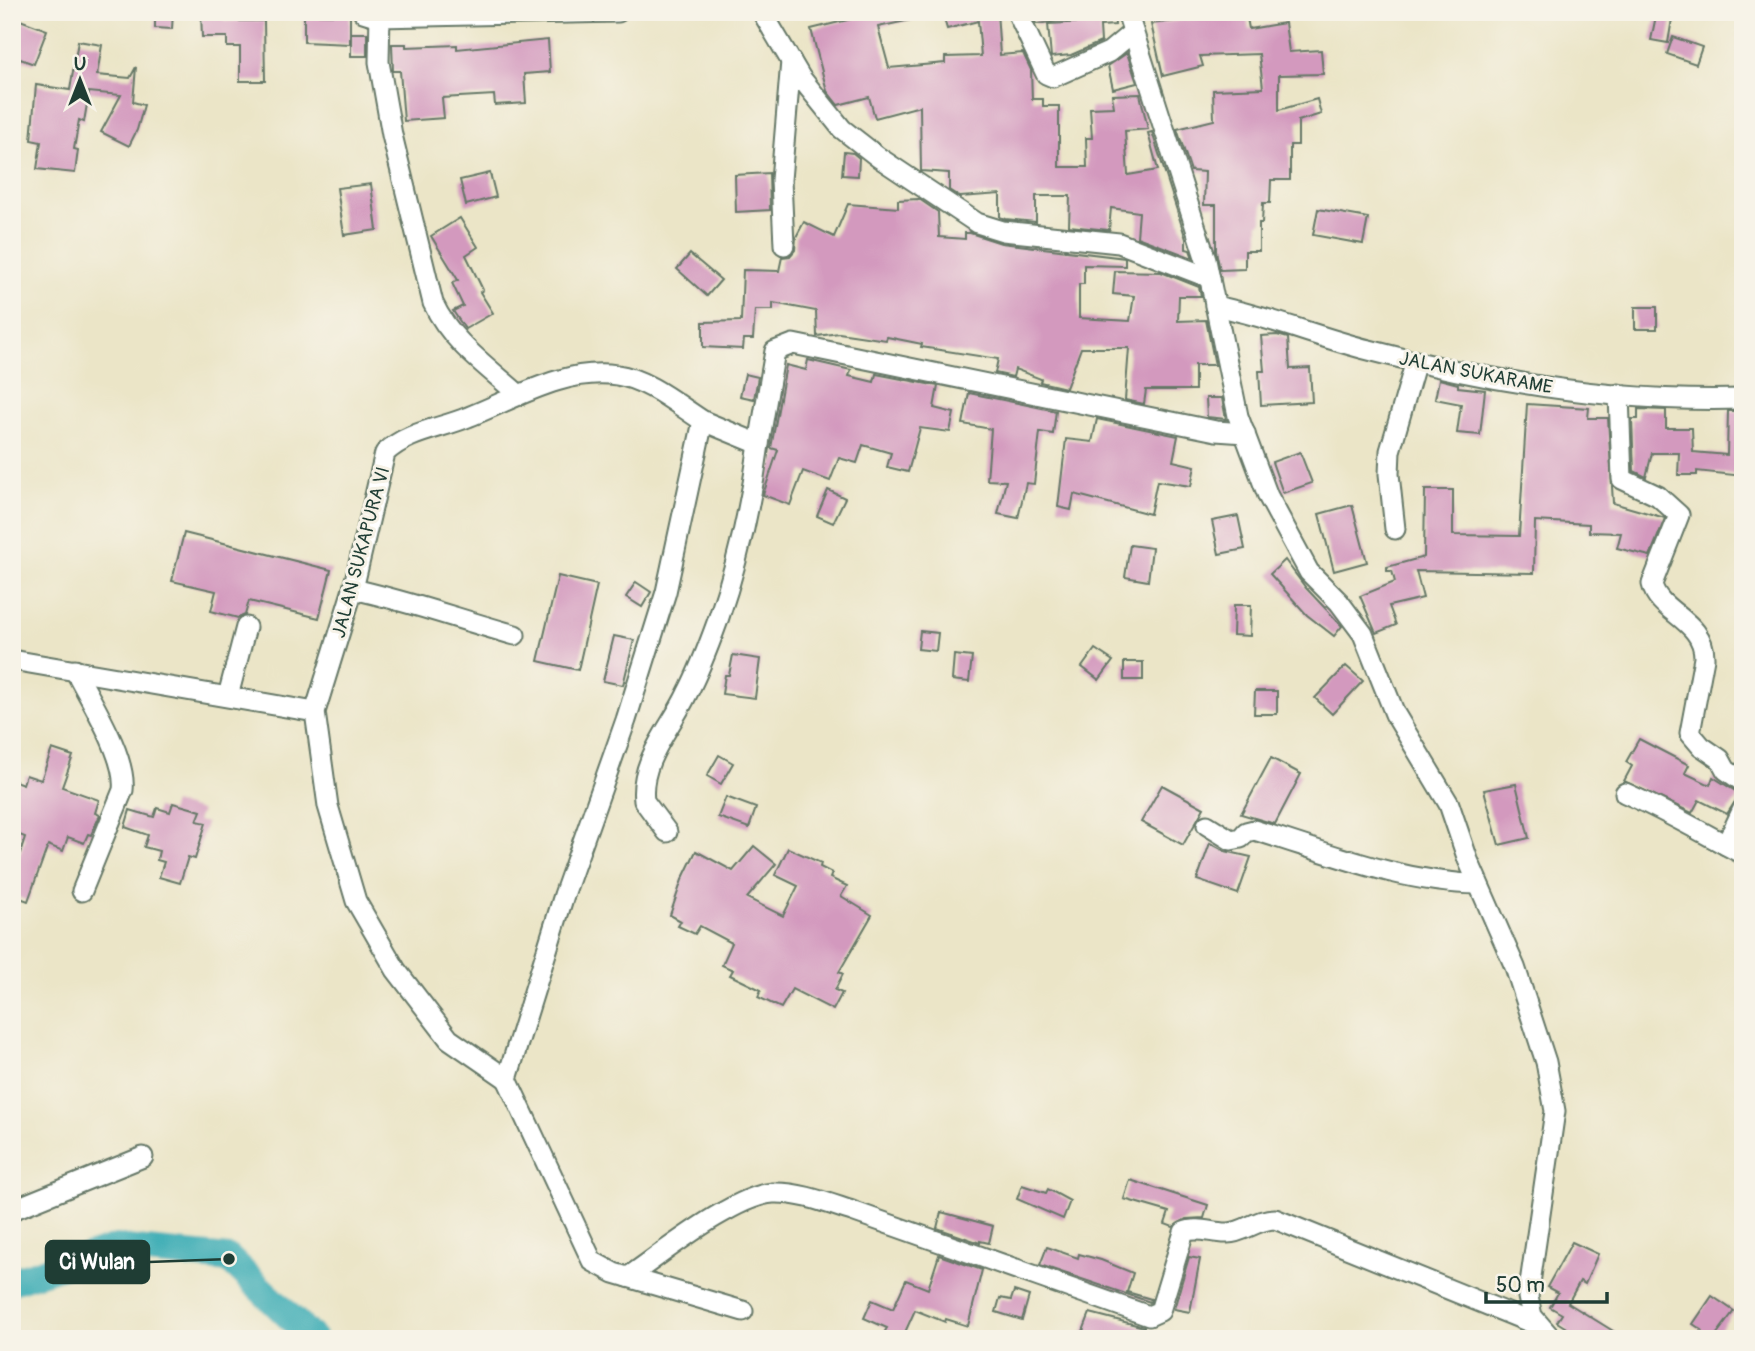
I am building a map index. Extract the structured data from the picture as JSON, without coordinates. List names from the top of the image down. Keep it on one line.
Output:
{"streets":{"street":["JALAN SUKARAME","JALAN SUKAPURA VI"]},"places":["Ci Wulan"],"scale_bar":"50 m","north":"top"}
